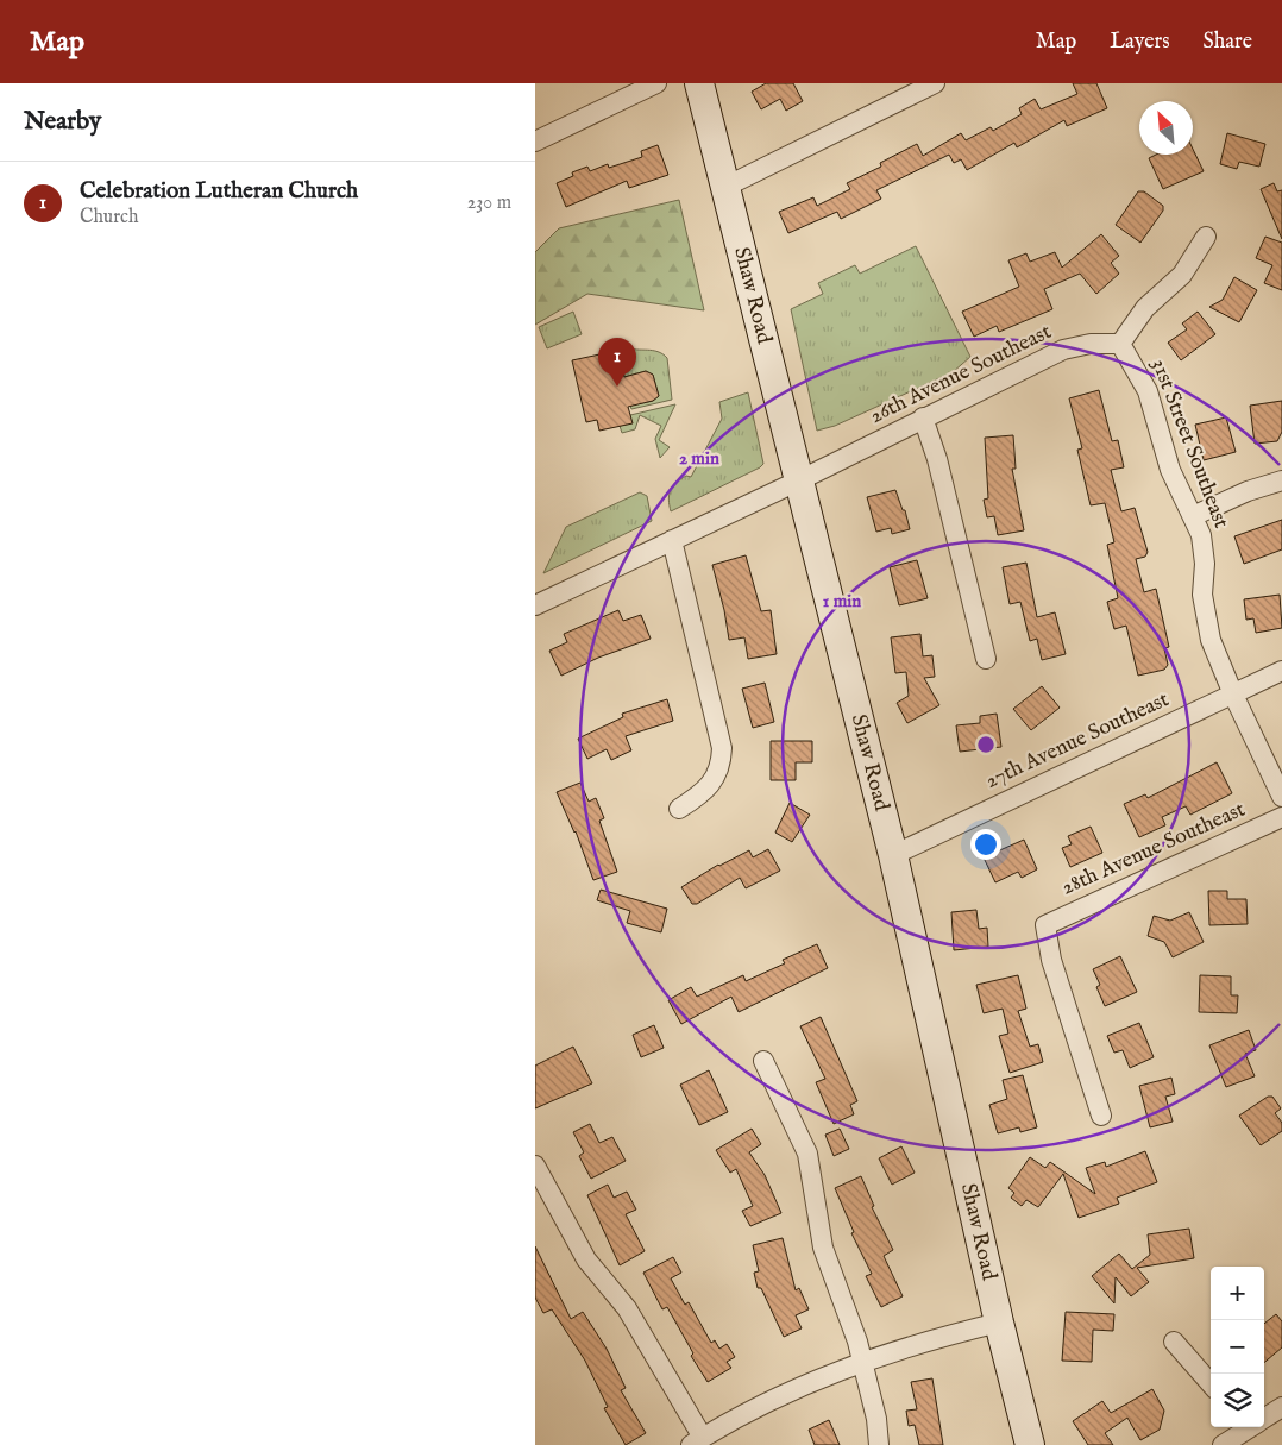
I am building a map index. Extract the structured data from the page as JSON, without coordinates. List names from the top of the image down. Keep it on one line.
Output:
{"streets":{"main road":["Shaw Road"],"street":["26th Avenue Southeast","31st Street Southeast","27th Avenue Southeast","28th Avenue Southeast"]},"crossings":[["Shaw Road","26th Avenue Southeast"],["Shaw Road","27th Avenue Southeast"],["26th Avenue Southeast","31st Street Southeast"],["31st Street Southeast","27th Avenue Southeast"]],"north":"top left","page":{"header":"Map","nav":["Map","Layers","Share"],"heading":"Nearby","list":[{"mark":"1","name":"Celebration Lutheran Church","note":"Church","value":"230 m"}],"pins":"1","map_buttons":["+","−"]},"rings":["2 min","1 min"]}
